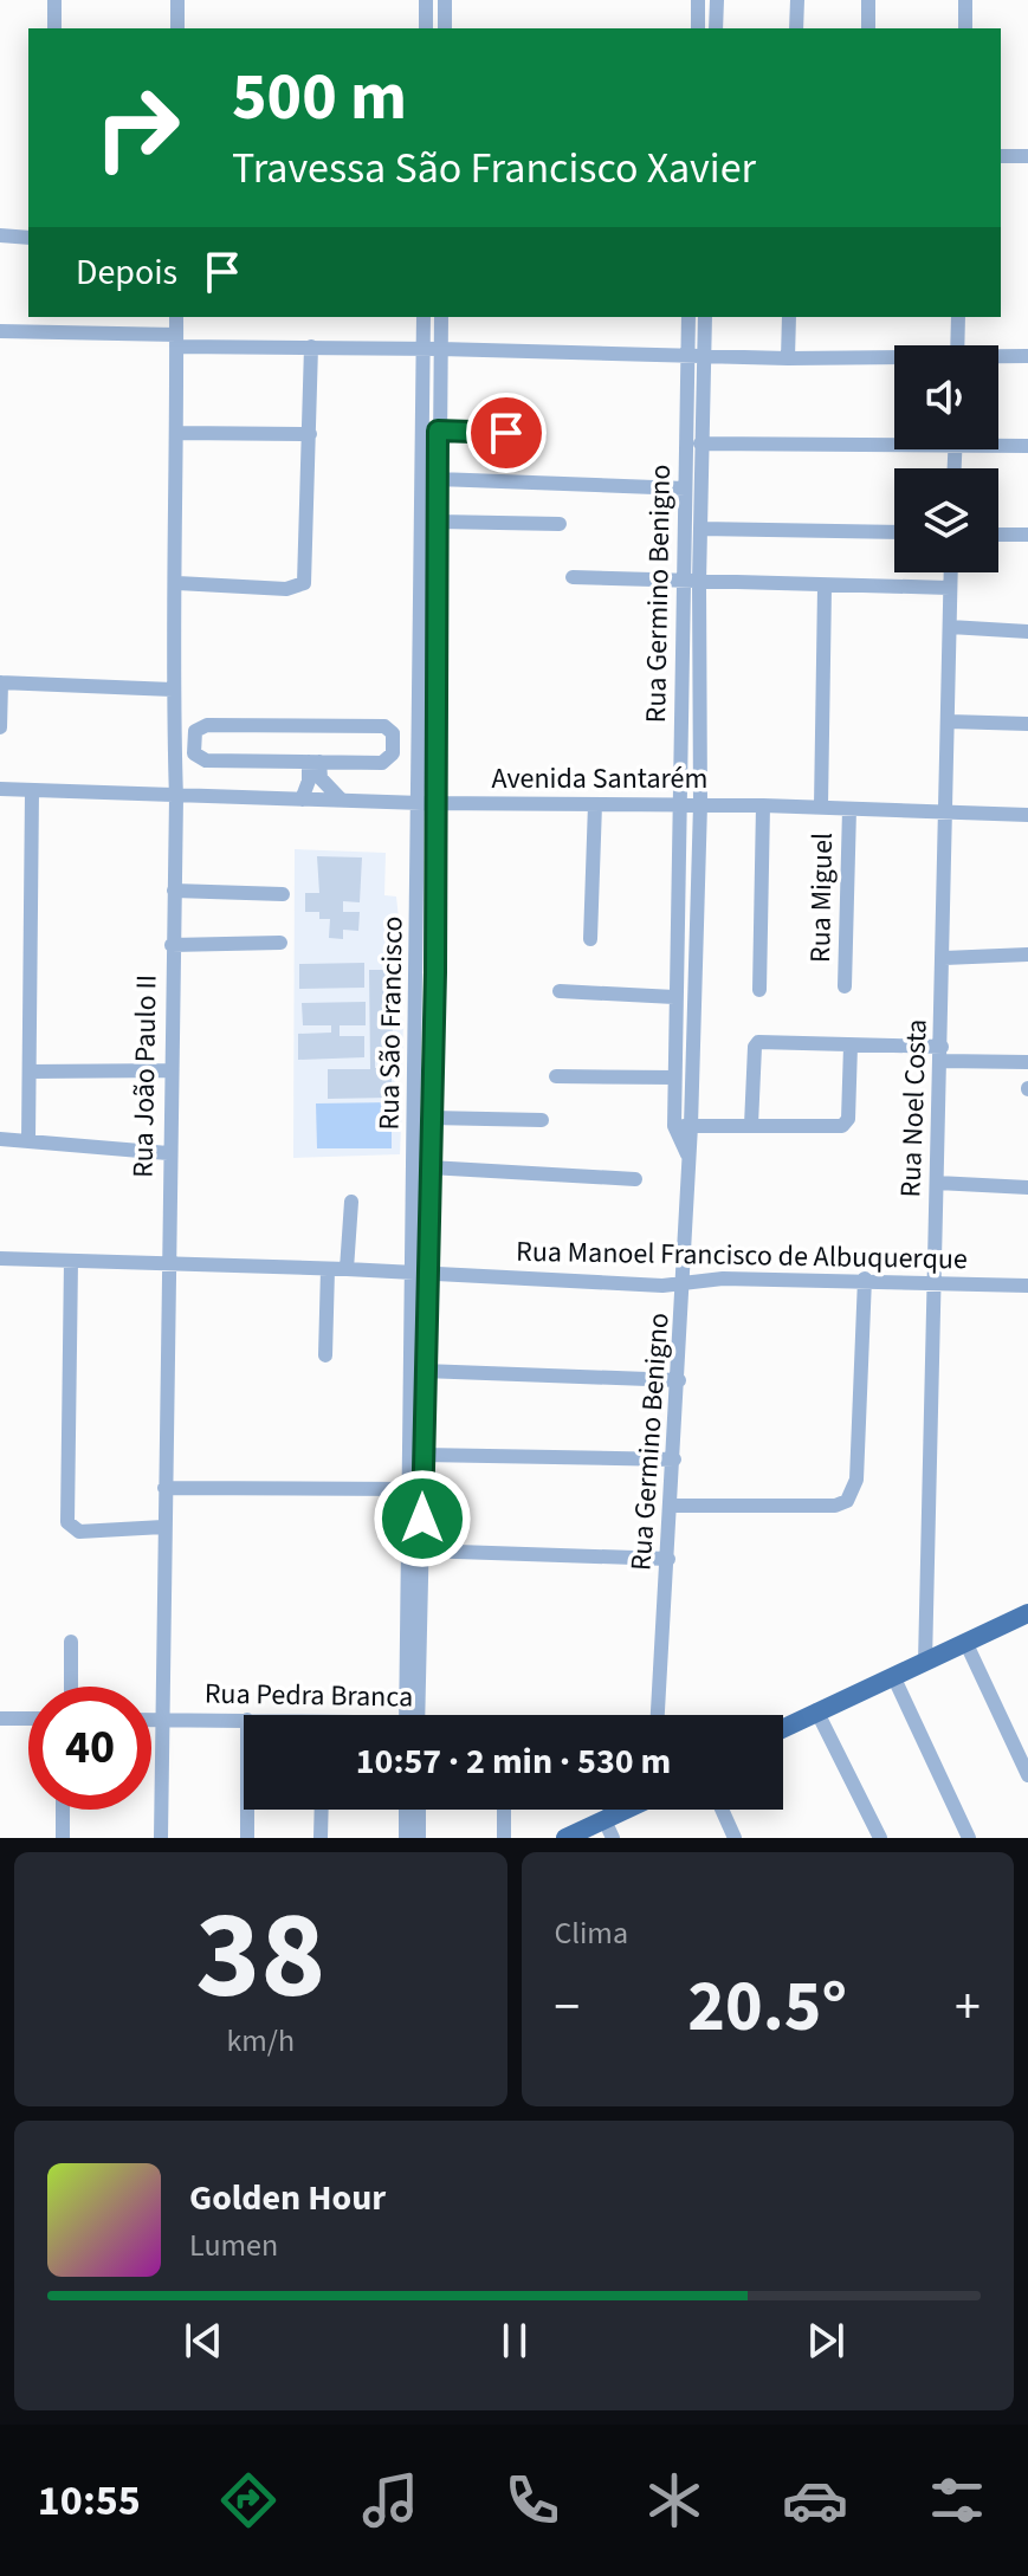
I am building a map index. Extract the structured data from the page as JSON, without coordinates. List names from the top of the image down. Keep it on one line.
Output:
{"streets":{"street":["Rua Germino Benigno","Avenida Santarém","Rua Miguel","Rua São Francisco","Rua João Paulo II","Rua Noel Costa","Rua Manoel Francisco de Albuquerque","Rua Pedra Branca"]},"crossings":[["Rua Germino Benigno","Avenida Santarém"],["Rua Germino Benigno","Rua Manoel Francisco de Albuquerque"],["Avenida Santarém","Rua Miguel"],["Avenida Santarém","Rua São Francisco"],["Avenida Santarém","Rua João Paulo II"],["Avenida Santarém","Rua Noel Costa"],["Rua São Francisco","Rua Manoel Francisco de Albuquerque"],["Rua João Paulo II","Rua Manoel Francisco de Albuquerque"],["Rua João Paulo II","Rua Pedra Branca"],["Rua Noel Costa","Rua Manoel Francisco de Albuquerque"]],"page":{"turn":["500 m","Travessa São Francisco Xavier"],"then":"Depois","limit":"40","trip":"10:57 · 2 min · 530 m","tile":[["38","km/h"],"Clima"],"heat":["−","20.5°","+"],"song":["Golden Hour","Lumen"],"tabs":"10:55"}}
